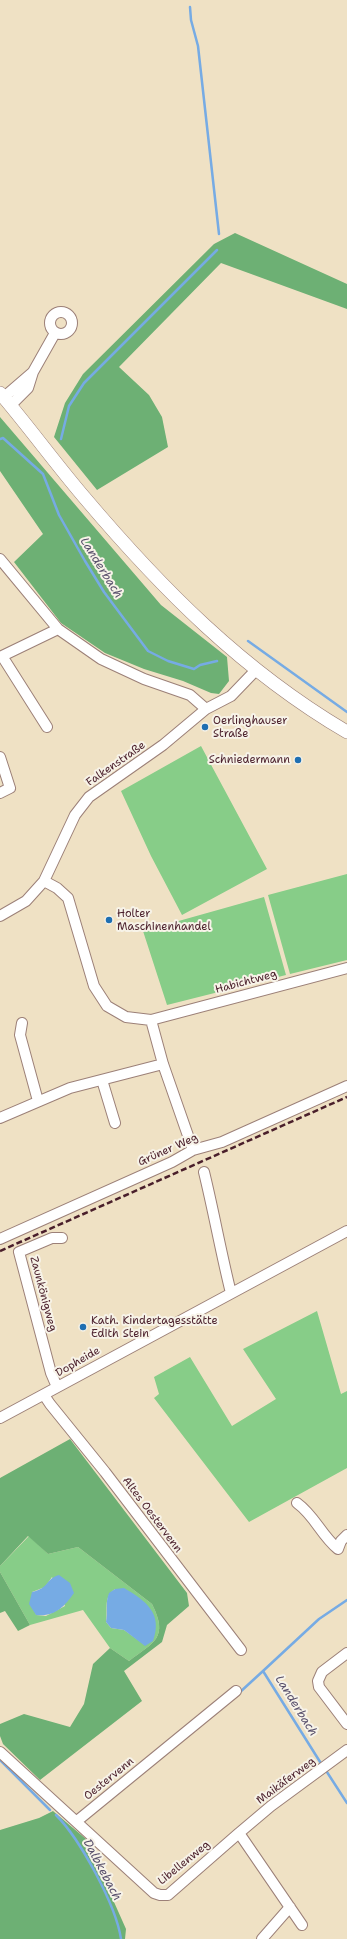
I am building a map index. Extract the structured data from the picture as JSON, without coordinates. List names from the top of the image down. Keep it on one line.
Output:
{"streets":{"street":["Falkenstraße","Habichtweg","Grüner Weg","Zaunkönigweg","Dopheide","Altes Oestervenn","Oestervenn","Maikäferweg","Libellenweg"]},"crossings":[["Falkenstraße","Habichtweg"],["Zaunkönigweg","Dopheide"],["Dopheide","Altes Oestervenn"],["Oestervenn","Libellenweg"],["Maikäferweg","Libellenweg"]],"water":["Landerbach","Dalbkebach"],"places":["Oerlinghauser Straße","Schniedermann","Holter Maschinenhandel","Kath. Kindertagesstätte Edith Stein"]}
